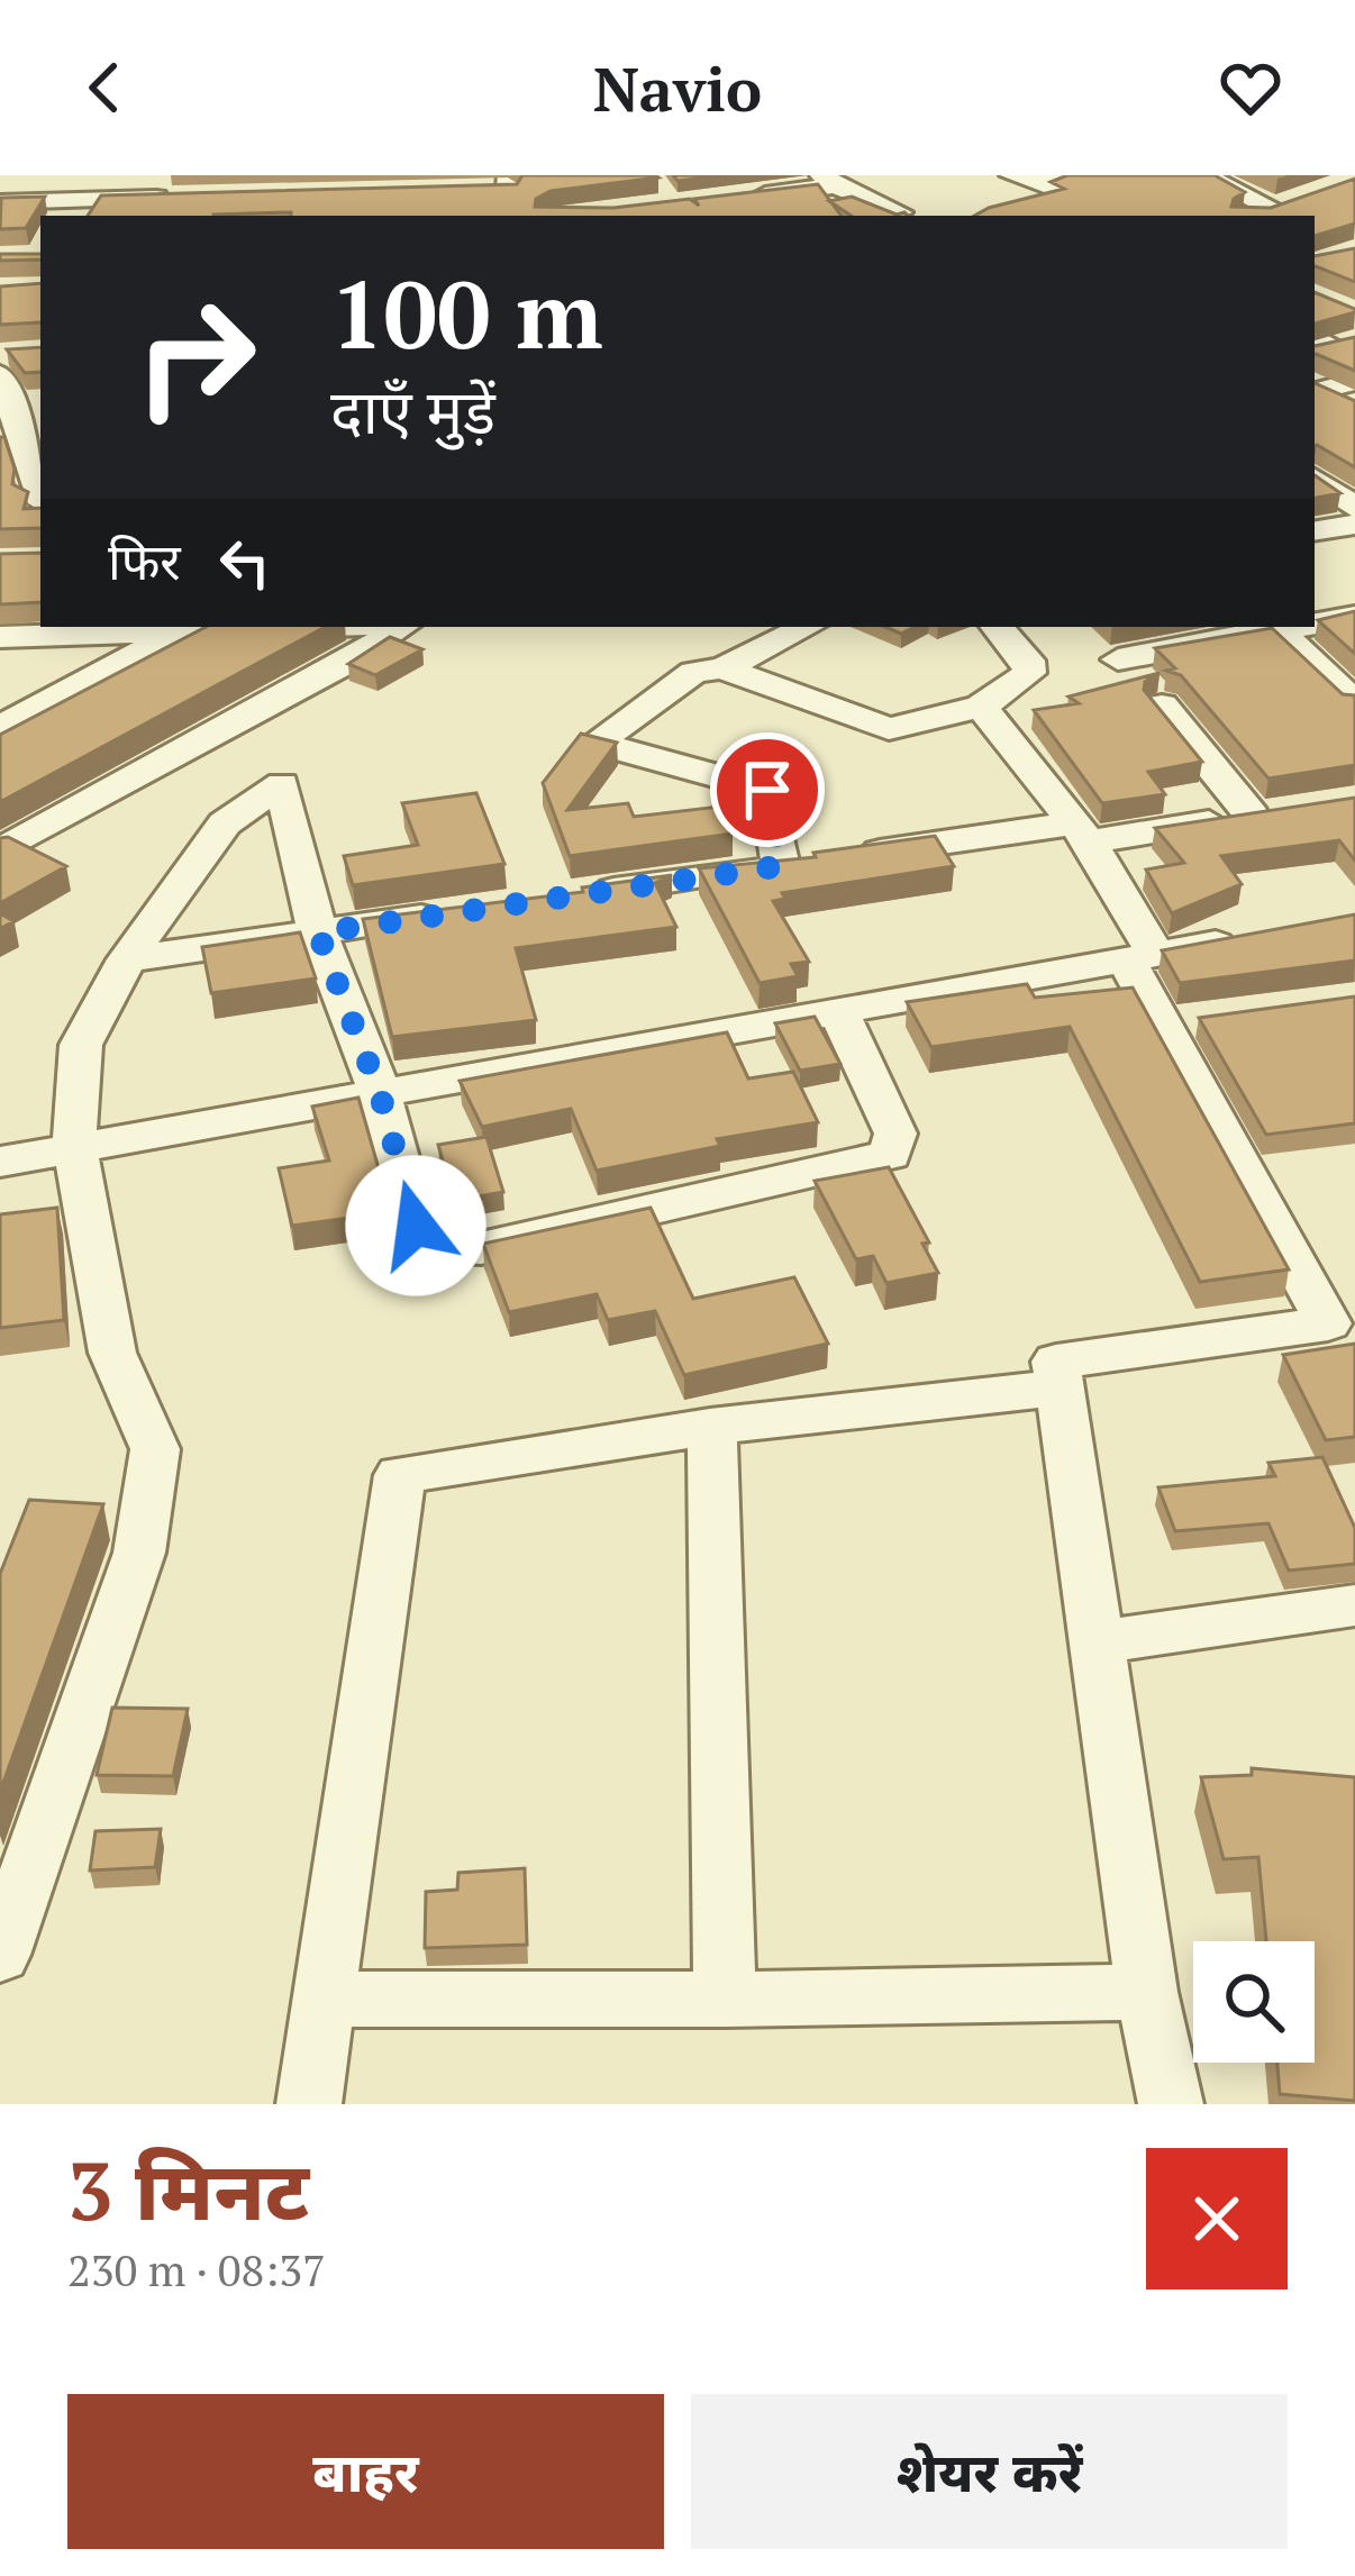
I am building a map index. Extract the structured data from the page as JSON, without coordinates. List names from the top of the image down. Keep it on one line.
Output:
{"page":{"header":"Navio","turn":["100 m","दाएँ मुड़ें"],"then":"फिर","heading":["3 मिनट","230 m · 08:37"],"buttons":["बाहर","शेयर करें"]}}
